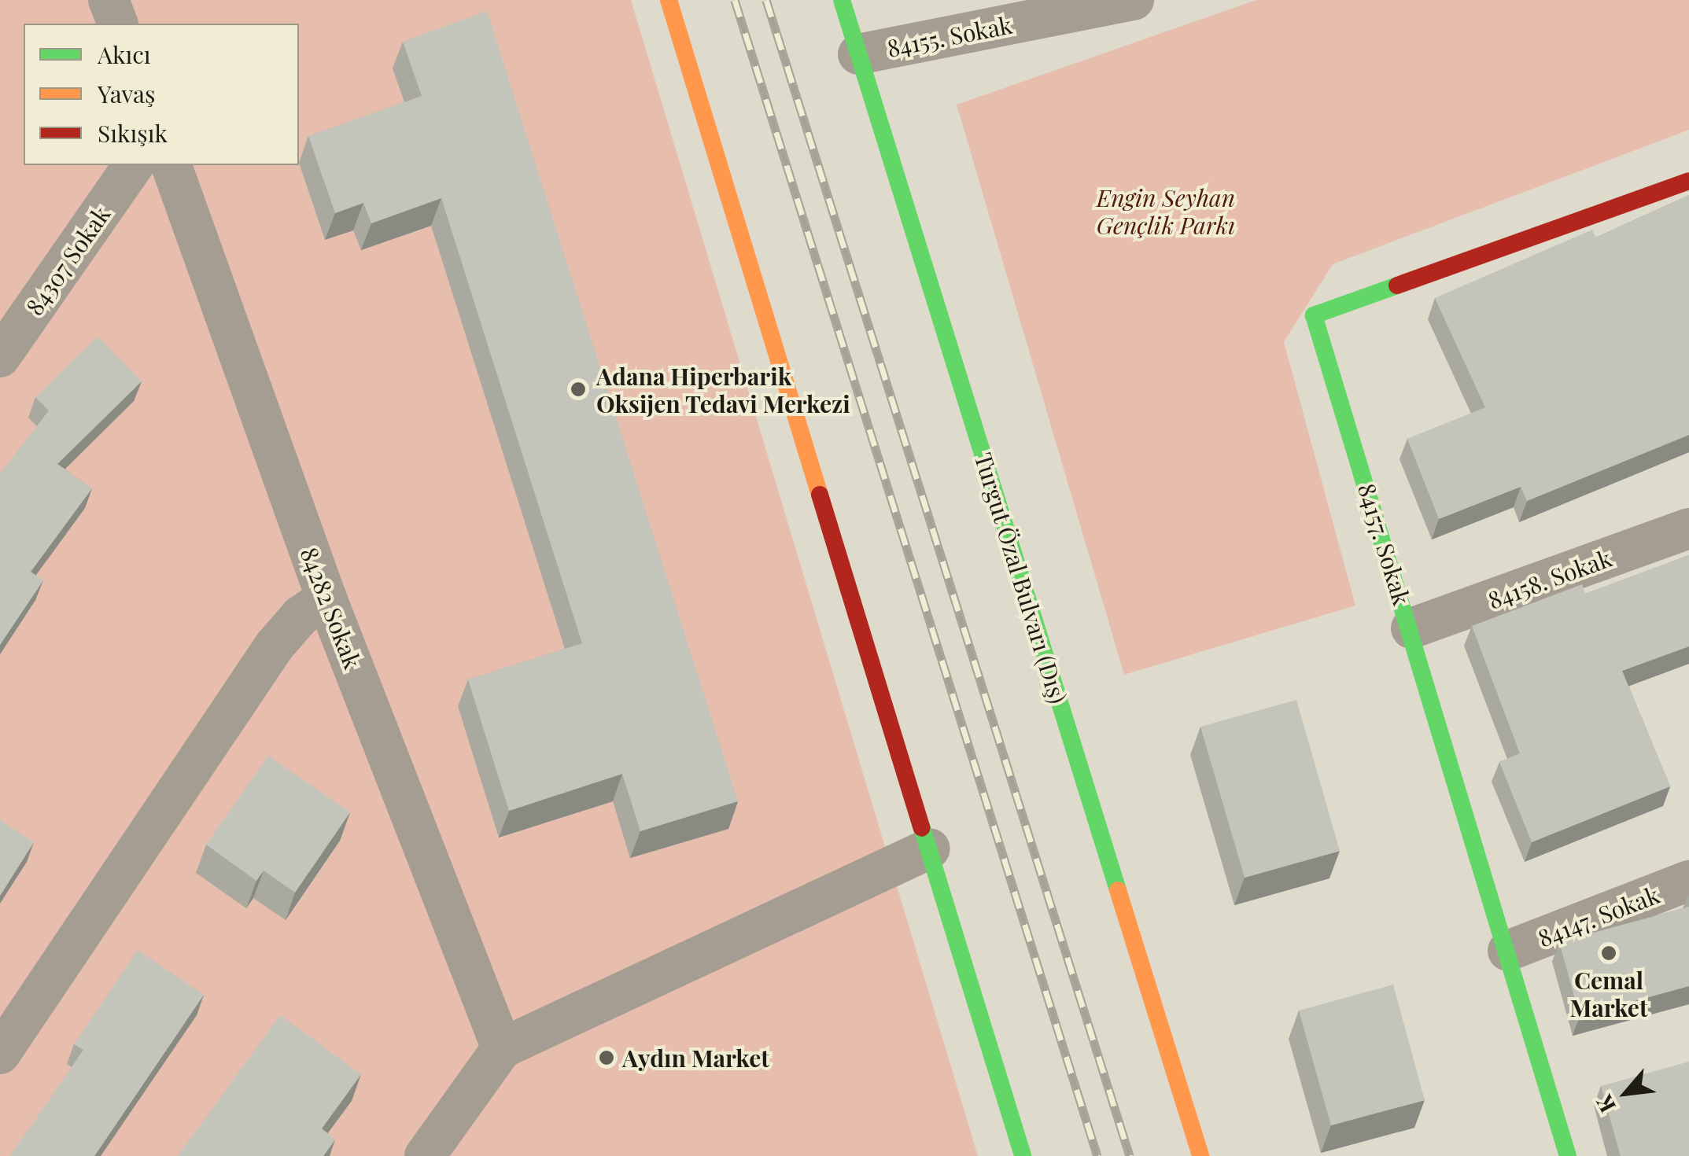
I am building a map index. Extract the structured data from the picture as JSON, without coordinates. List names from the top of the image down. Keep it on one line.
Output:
{"streets":{"main road":["84157. Sokak","Turgut Özal Bulvarı (Dış)"],"street":["84155. Sokak","84307 Sokak","84158. Sokak","84282 Sokak","84147. Sokak"]},"crossings":[["84155. Sokak","Turgut Özal Bulvarı (Dış)"],["84157. Sokak","84158. Sokak"],["84157. Sokak","84147. Sokak"]],"parks":["Engin Seyhan Gençlik Parkı"],"places":["Adana Hiperbarik Oksijen Tedavi Merkezi","Cemal Market","Aydın Market"],"legend":["Akıcı","Yavaş","Sıkışık"],"north":"bottom left"}
